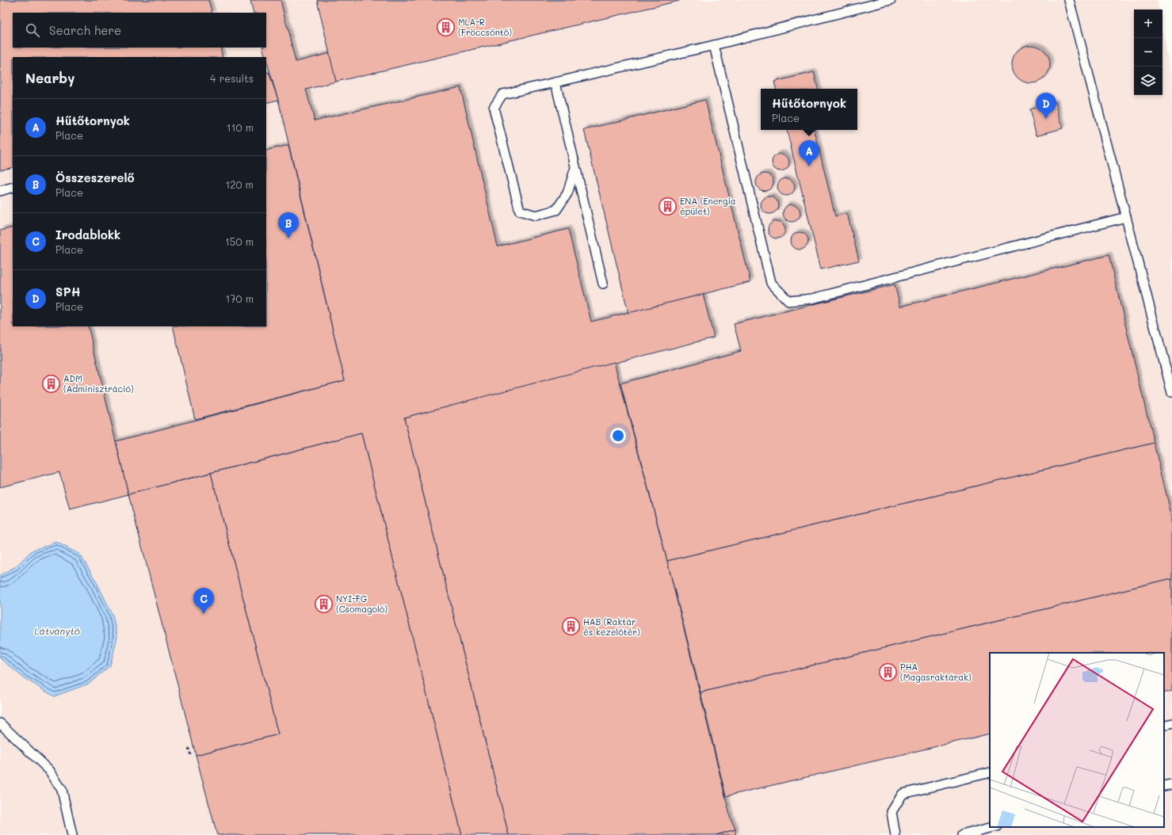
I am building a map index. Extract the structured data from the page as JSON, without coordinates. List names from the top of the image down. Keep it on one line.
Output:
{"water":["Látványtó"],"places":{"building":["MLA-R (Fröccsöntő)","ENA (Energia épület)","ADM (Adminisztráció)","NYI-FG (Csomagoló)","HAB (Raktár és kezelőtér)","PHA (Magasraktárak)"]},"page":{"map_buttons":["+","−"],"search":"Search here","heading":["Nearby","4 results"],"popup":["Hűtőtornyok","Place"],"pins":["D","A","B","C"],"list":[{"mark":"A","name":"Hűtőtornyok","note":"Place","value":"110 m"},{"mark":"B","name":"Összeszerelő","note":"Place","value":"120 m"},{"mark":"C","name":"Irodablokk","note":"Place","value":"150 m"},{"mark":"D","name":"SPH","note":"Place","value":"170 m"}]}}
